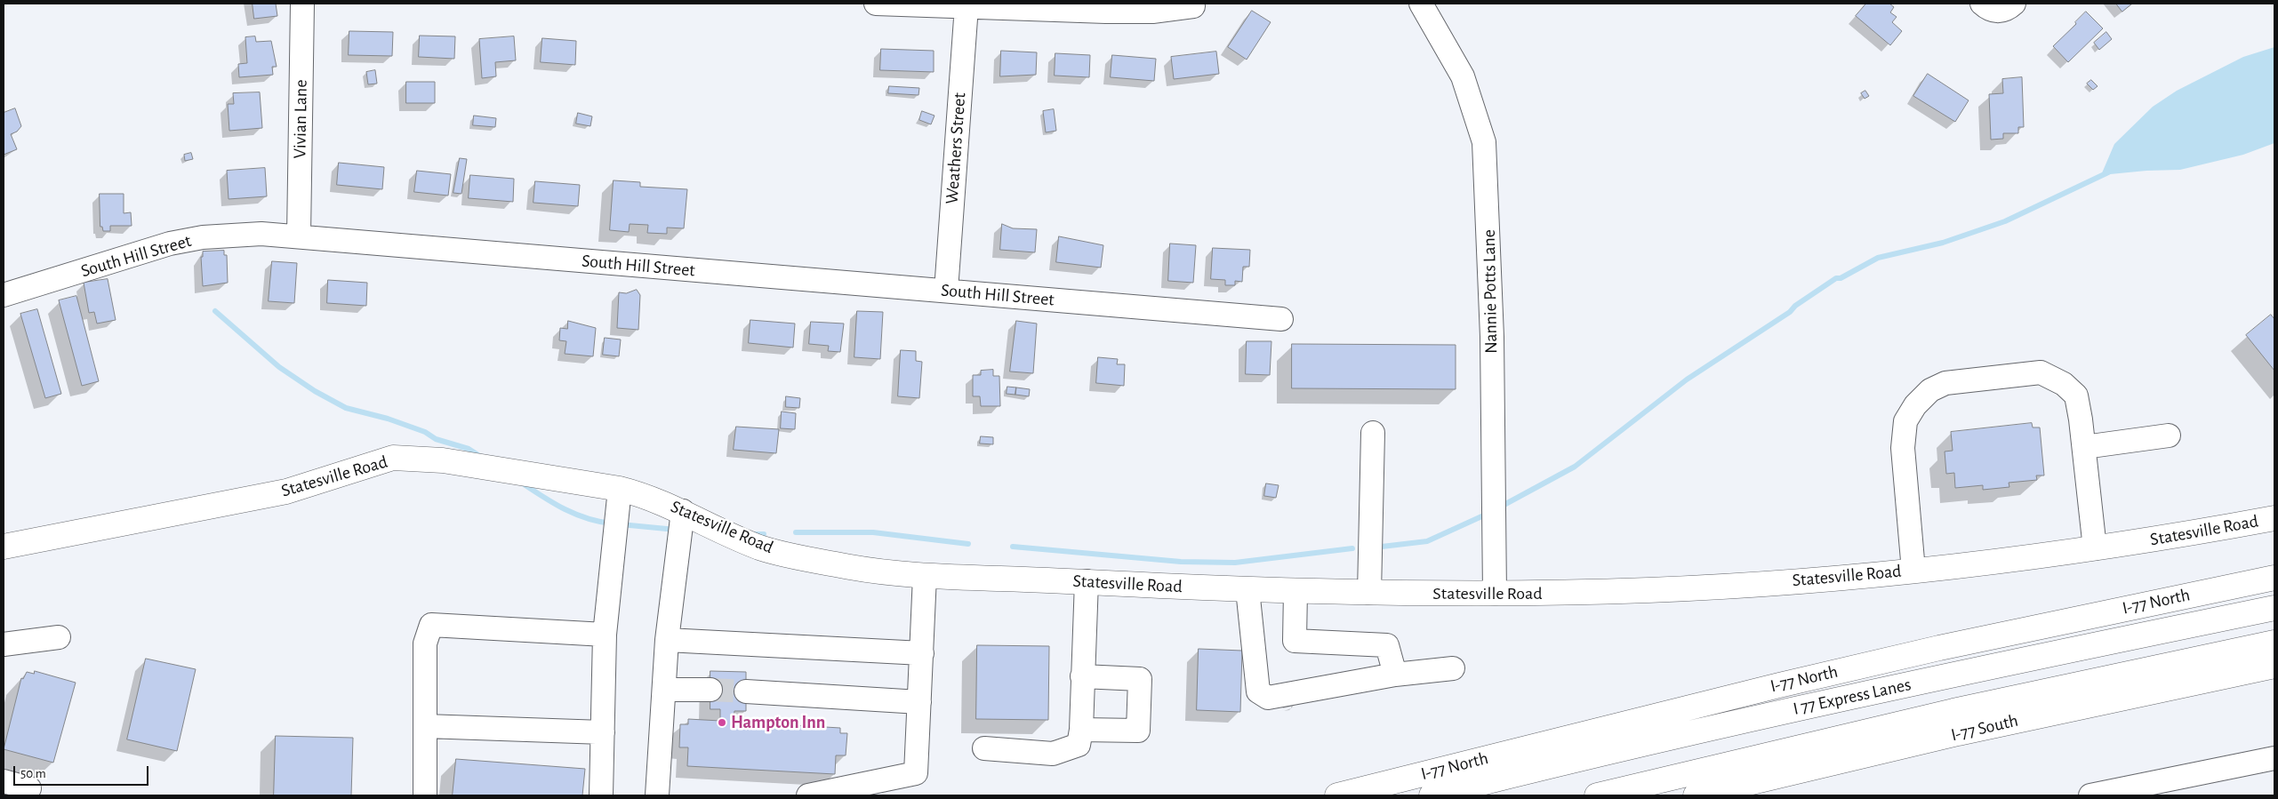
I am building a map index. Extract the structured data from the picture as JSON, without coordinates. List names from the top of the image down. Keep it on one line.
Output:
{"streets":{"main road":["Statesville Road","I-77 North","I 77 Express Lanes","I-77 South"],"street":["Vivian Lane","Weathers Street","South Hill Street","Nannie Potts Lane"]},"crossings":[["Vivian Lane","South Hill Street"],["Weathers Street","South Hill Street"],["Nannie Potts Lane","Statesville Road"]],"places":["Hampton Inn"],"scale_bar":"50 m"}
